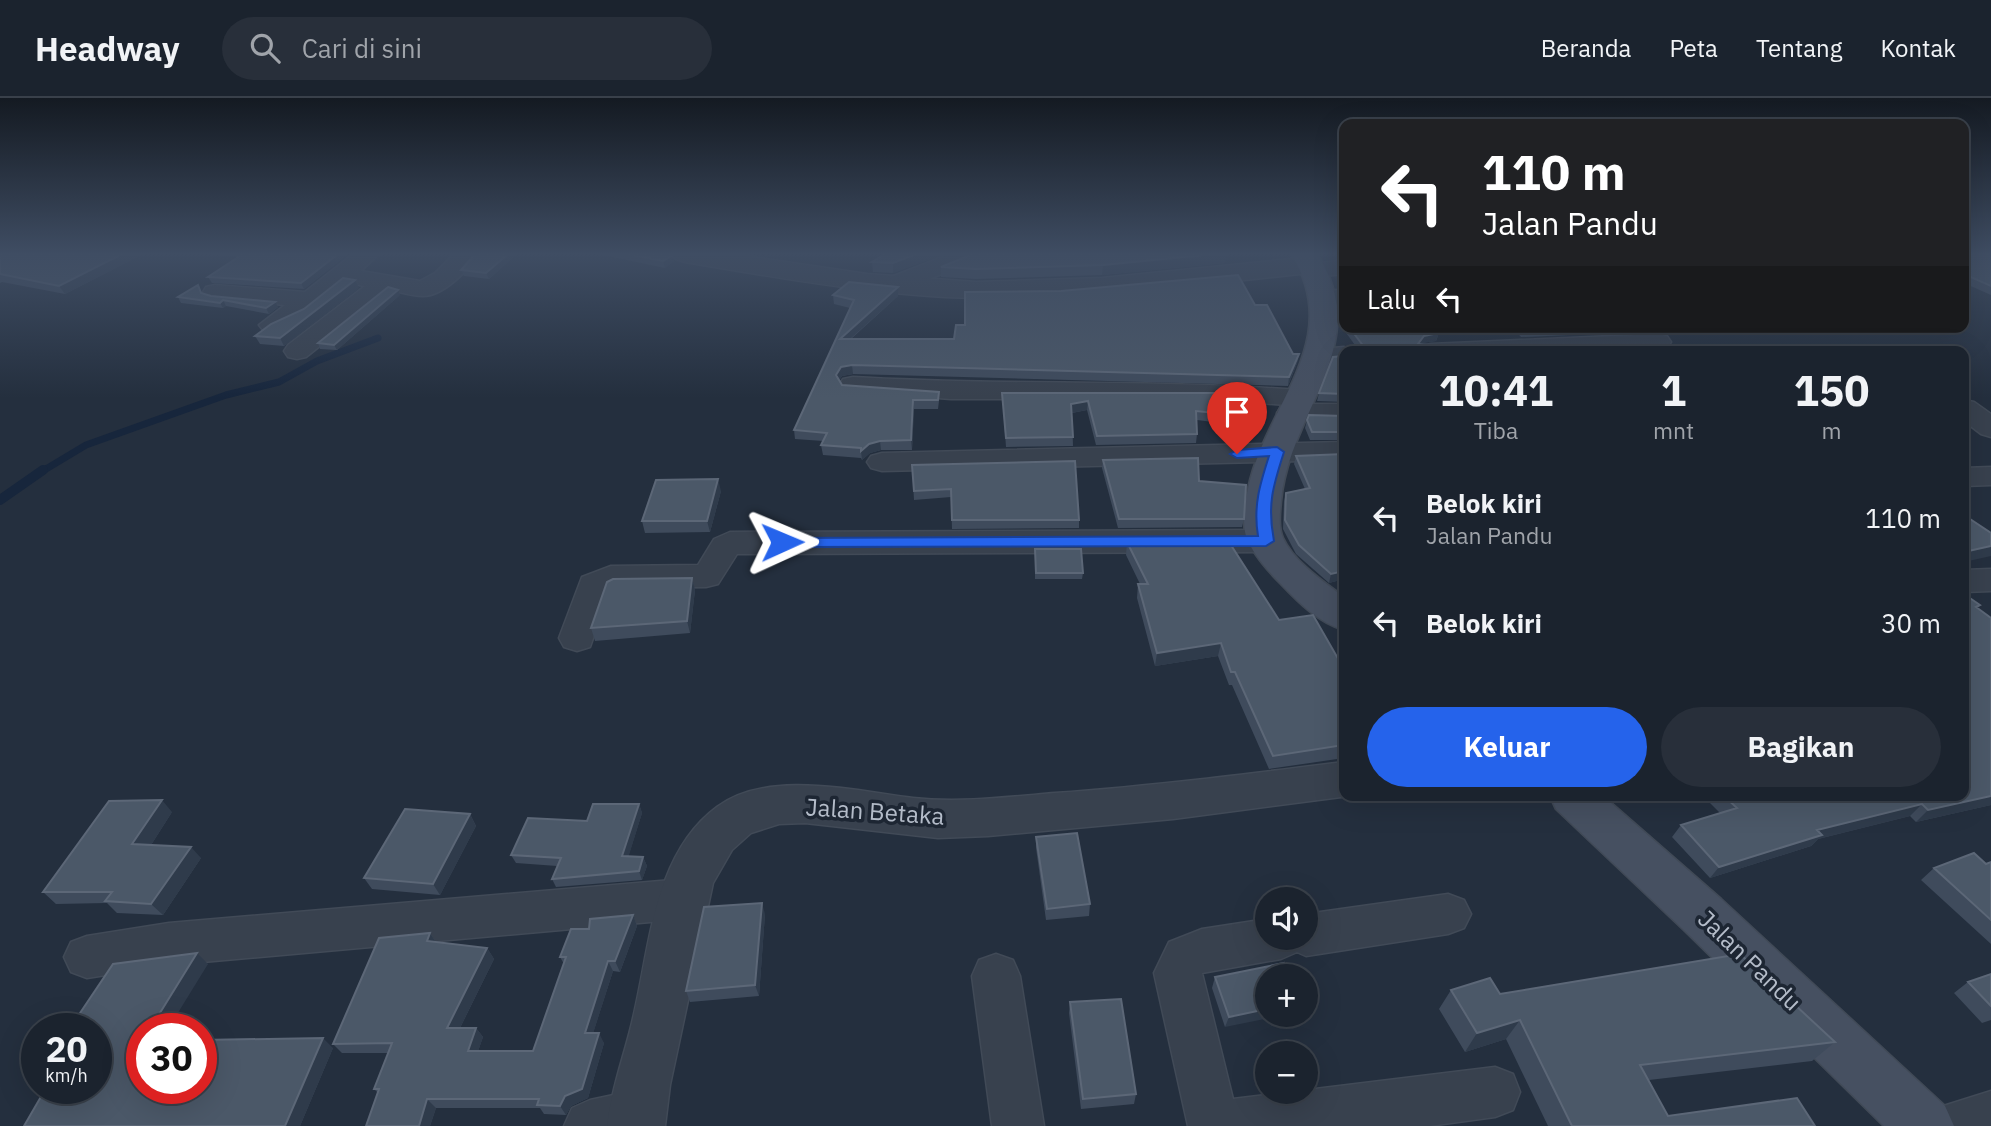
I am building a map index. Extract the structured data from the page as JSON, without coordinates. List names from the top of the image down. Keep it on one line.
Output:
{"streets":{"main road":["Jalan Pandu"],"street":["Jalan Betaka"]},"page":{"header":"Headway","search":"Cari di sini","nav":["Beranda","Peta","Tentang","Kontak"],"turn":["110 m","Jalan Pandu"],"then":"Lalu","eta":["10:41","Tiba","1","mnt","150","m"],"list":[{"name":"Belok kiri","note":"Jalan Pandu","value":"110 m"},{"name":"Belok kiri","value":"30 m"}],"buttons":["Keluar","Bagikan"],"map_buttons":["+","−"],"speed":"20 km/h","limit":"30"}}
